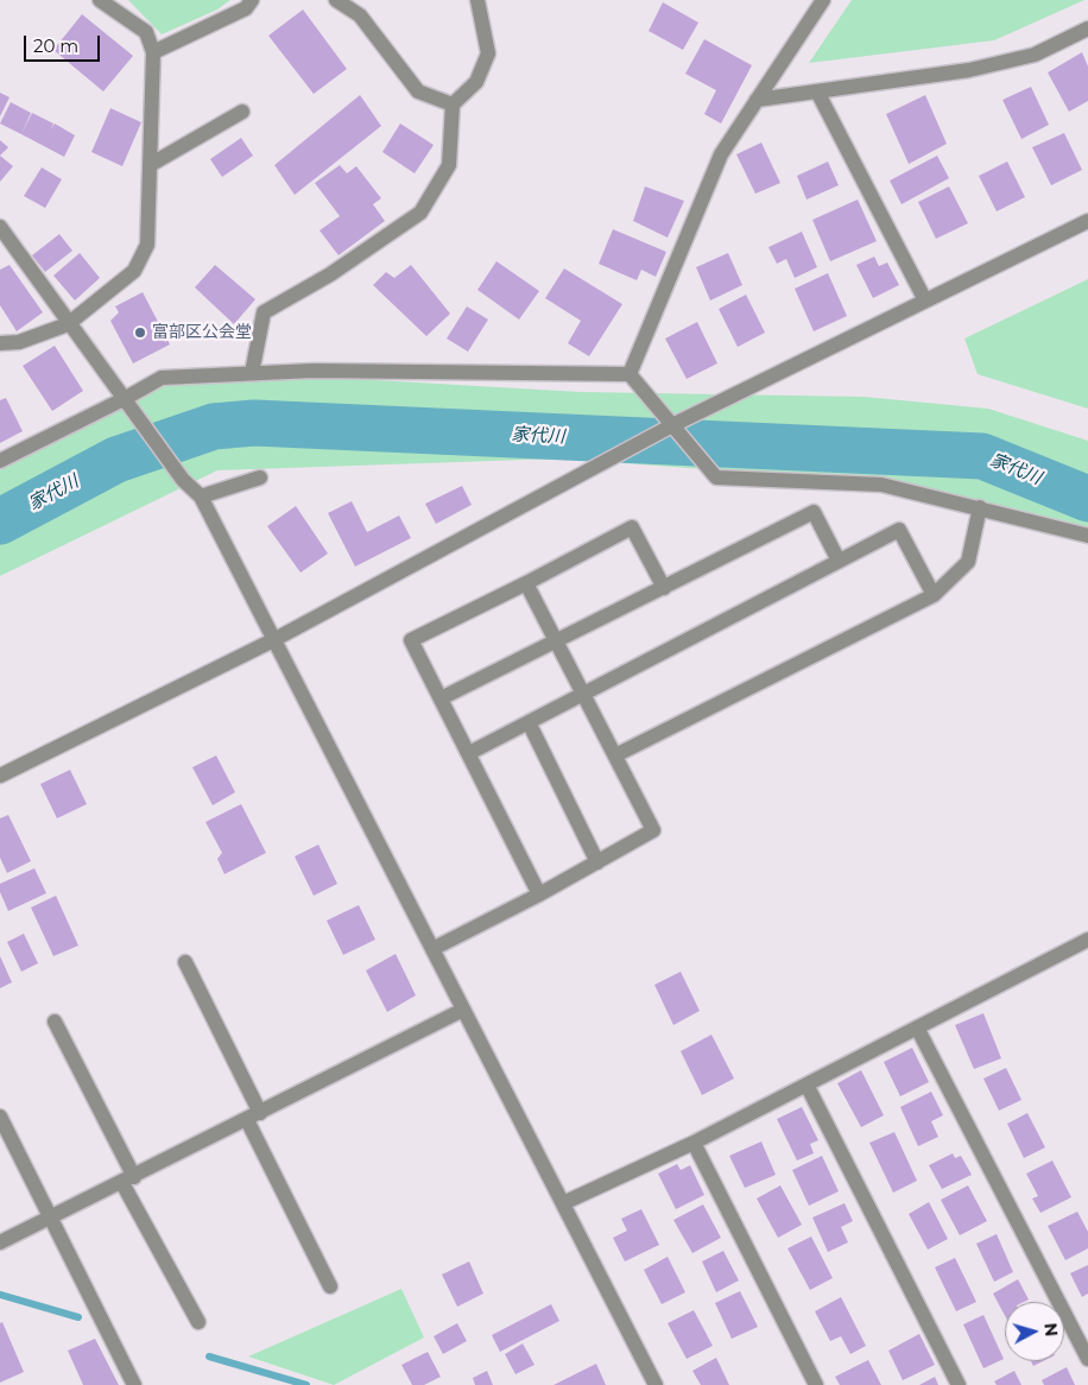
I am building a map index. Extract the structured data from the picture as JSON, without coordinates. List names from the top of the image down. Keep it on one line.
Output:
{"water":["家代川"],"places":["富部区公会堂"],"scale_bar":"20 m","north":"right"}
